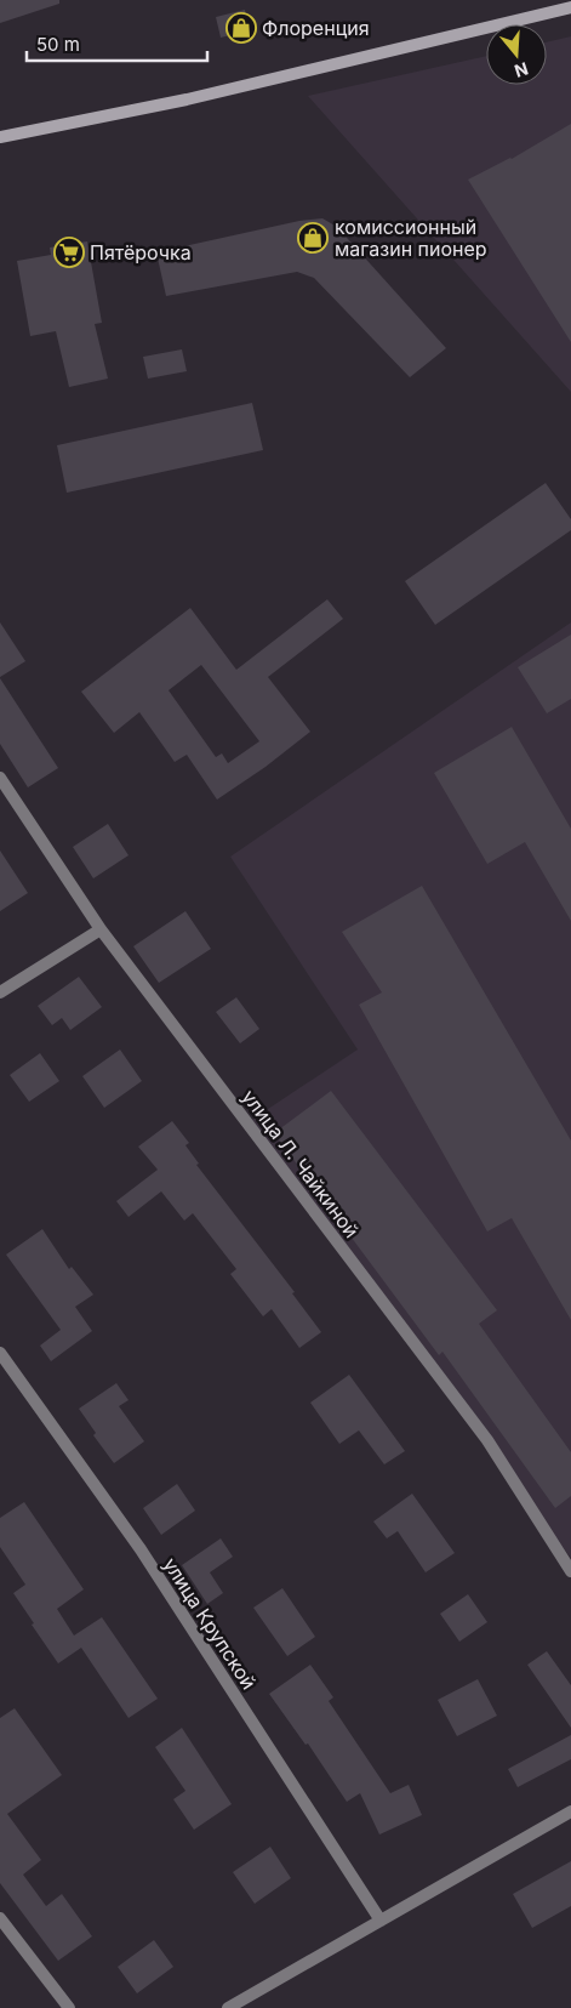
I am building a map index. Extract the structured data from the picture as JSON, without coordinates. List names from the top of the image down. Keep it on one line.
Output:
{"streets":{"street":["улица Л. Чайкиной","улица Крупской"]},"places":{"shop":["Флоренция","комиссионный магазин пионер"],"supermarket":["Пятёрочка"]},"scale_bar":"50 m","north":"bottom"}
